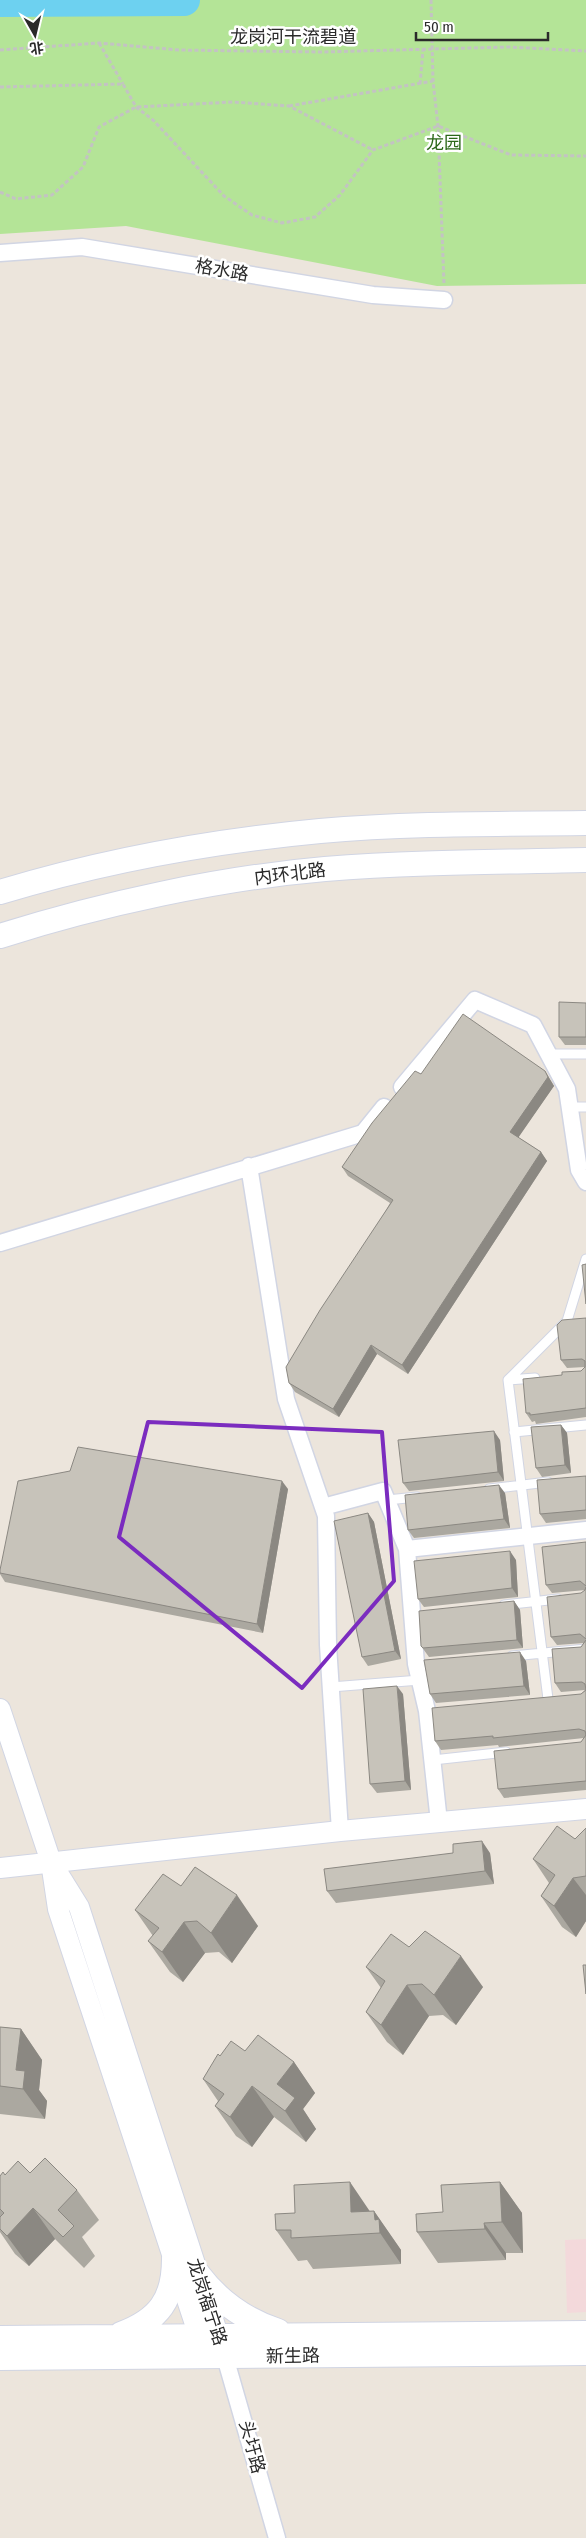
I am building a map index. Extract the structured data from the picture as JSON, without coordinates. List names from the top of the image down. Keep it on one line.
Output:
{"streets":{"main road":["内环北路","新生路"],"street":["格水路","龙岗福宁路","头圩路"],"path":["龙岗河干流碧道"]},"crossings":[["龙岗福宁路","新生路"],["龙岗福宁路","头圩路"],["新生路","头圩路"]],"parks":["龙园"],"scale_bar":"50 m","north":"bottom"}
